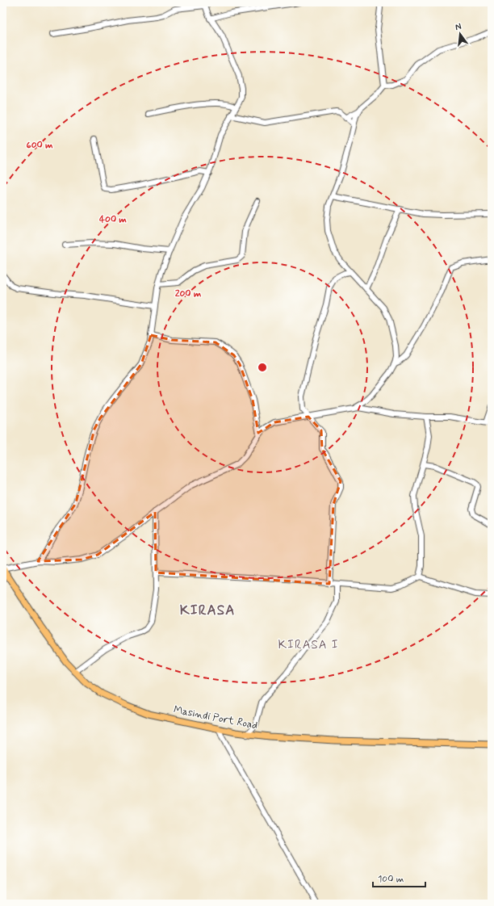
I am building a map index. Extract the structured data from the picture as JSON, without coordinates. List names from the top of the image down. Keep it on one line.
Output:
{"streets":{"main road":["Masindi Port Road"]},"districts":["KIRASA","KIRASA I"],"scale_bar":"100 m","north":"top","rings":["600 m","400 m","200 m"]}
